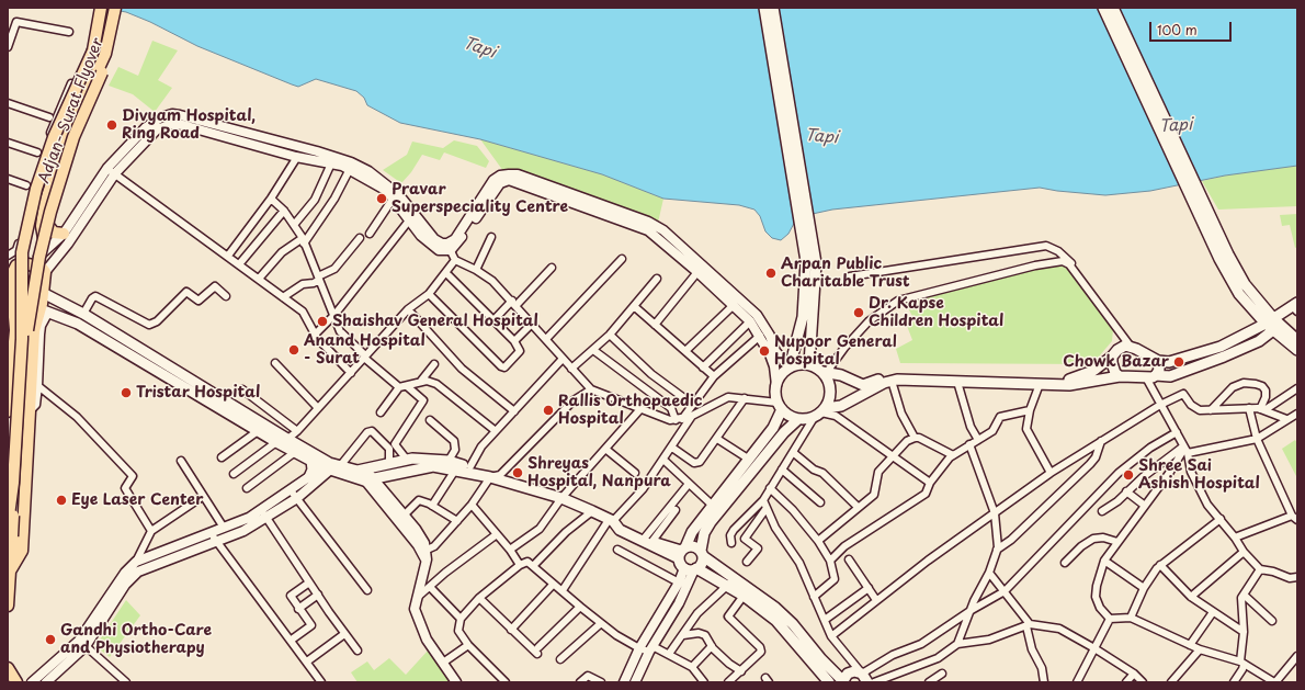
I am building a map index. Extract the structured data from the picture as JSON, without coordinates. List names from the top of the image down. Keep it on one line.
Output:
{"streets":{"main road":["Adjan- Surat Flyover"]},"water":["Tapi"],"places":["Divyam Hospital, Ring Road","Pravar Superspeciality Centre","Arpan Public Charitable Trust","Dr. Kapse Children Hospital","Shaishav General Hospital","Anand Hospital - Surat","Nupoor General Hospital","Chowk Bazar","Tristar Hospital","Rallis Orthopaedic Hospital","Shreyas Hospital, Nanpura","Shree Sai Ashish Hospital","Eye Laser Center","Gandhi Ortho-Care and Physiotherapy"],"scale_bar":"100 m"}
